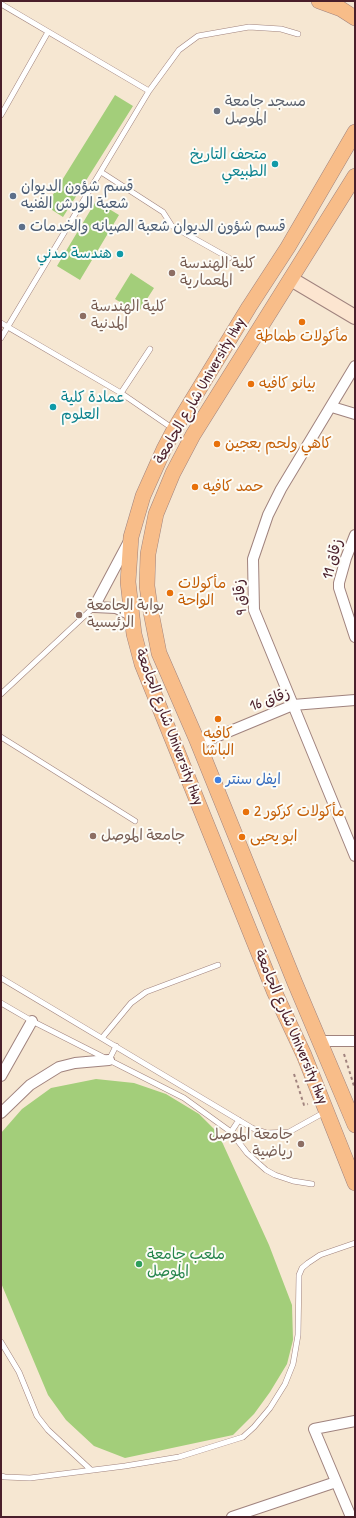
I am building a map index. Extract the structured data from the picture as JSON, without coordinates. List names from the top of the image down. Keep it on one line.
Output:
{"streets":{"main road":["شارع الجامعة University Hwy"],"street":["زقاق 11","زقاق 9","زقاق 16"]},"crossings":[["شارع الجامعة University Hwy","زقاق 16"],["زقاق 9","زقاق 16"]],"places":["مسجد جامعة الموصل","متحف التاريخ الطبيعي","قسم شؤون الديوان شعبة الورش الفنيه","قسم شؤون الديوان شعبة الصيانه والخدمات","هندسة مدني","كلية الهندسة المعمارية","كلية الهندسة المدنية","مأكولات طماطة","بيانو كافيه","عمادة كلية العلوم","كاهي ولحم بعجين","حمد كافيه","مأكولات الواحة","بوابة الجامعة الرئيسية","كافيه الباشا","ايفل سنتر","مأكولات كركور 2","جامعة الموصل","ابو يحيى","جامعة الموصل رياضية","ملعب جامعة الموصل"]}
